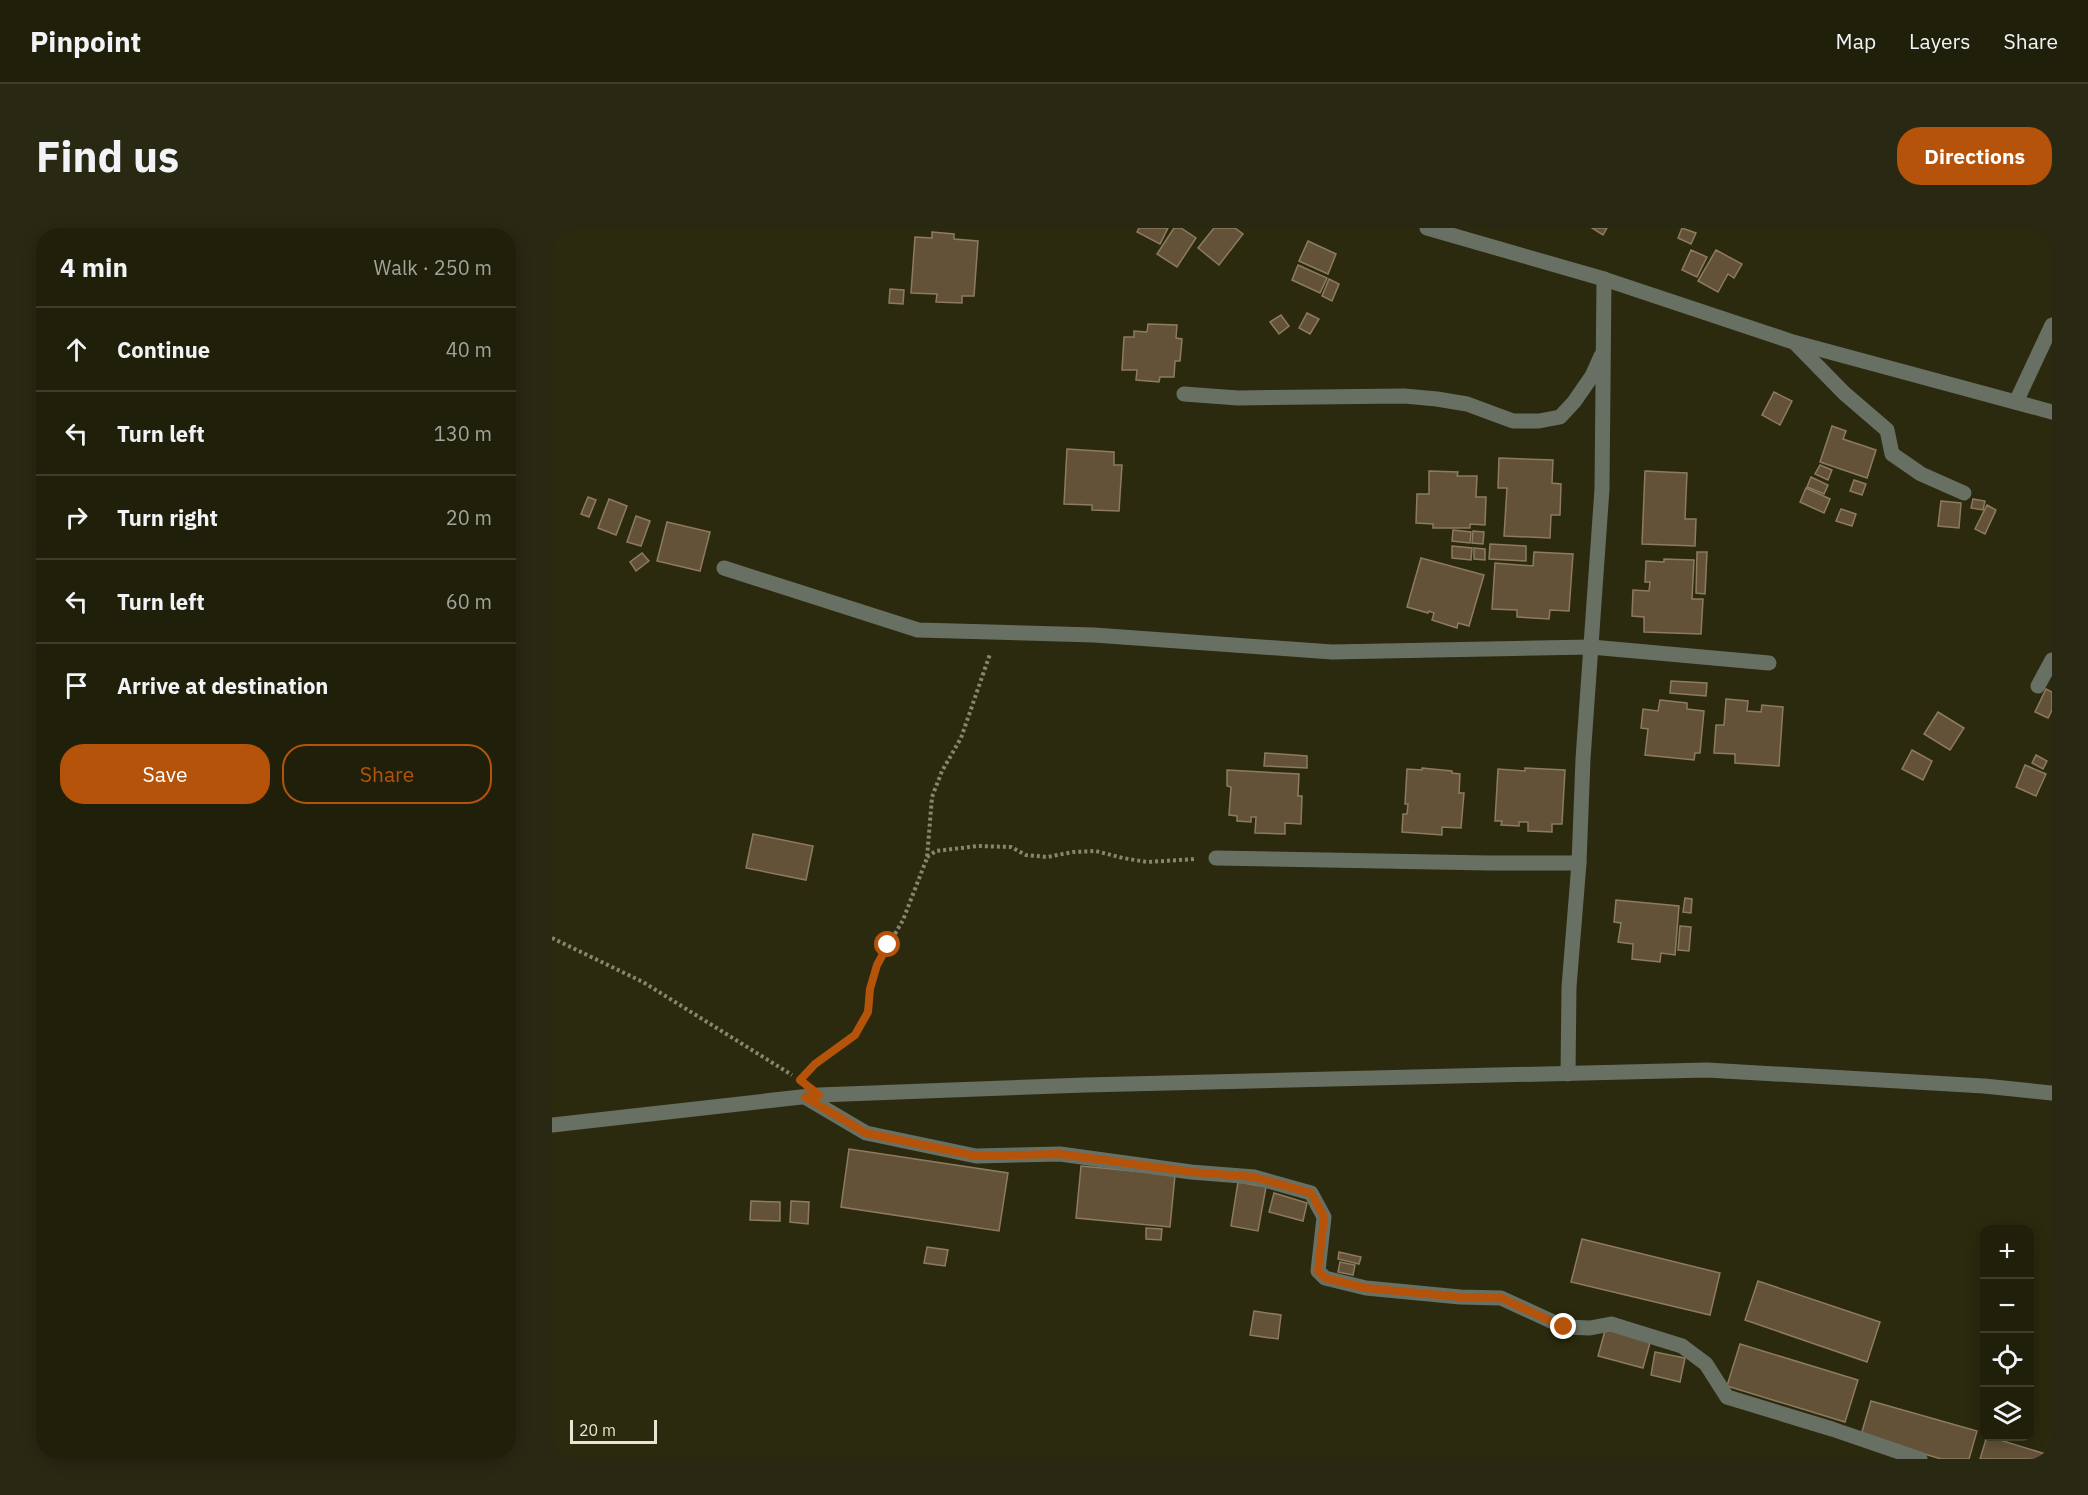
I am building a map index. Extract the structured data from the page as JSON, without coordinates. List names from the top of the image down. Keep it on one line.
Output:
{"scale_bar":"20 m","page":{"header":"Pinpoint","nav":["Map","Layers","Share"],"buttons":["Directions",["Save","Share"]],"title":"Find us","heading":["4 min","Walk · 250 m"],"list":[["Continue","40 m"],["Turn left","130 m"],["Turn right","20 m"],["Turn left","60 m"],"Arrive at destination"],"map_buttons":["+","−"],"scale":"20 m"}}
